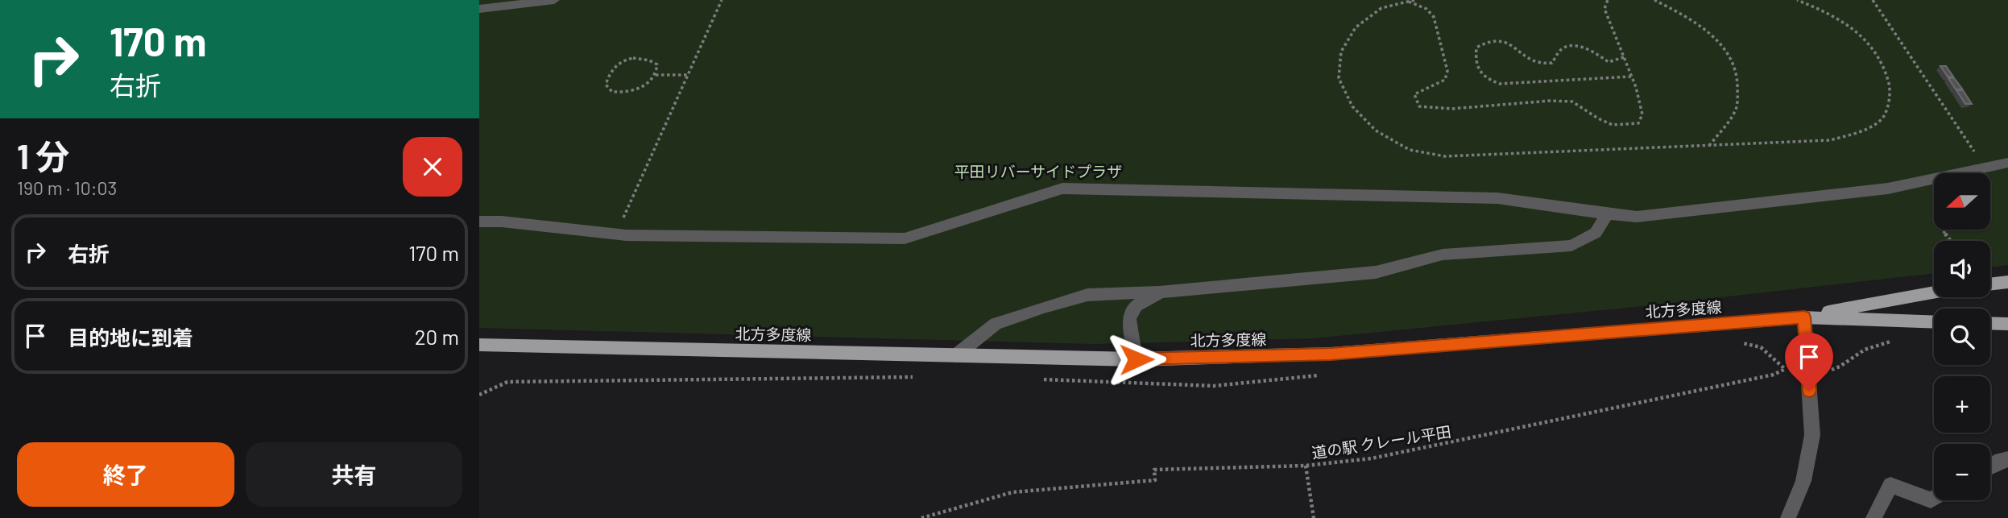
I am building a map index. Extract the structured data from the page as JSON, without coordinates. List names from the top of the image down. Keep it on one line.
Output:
{"streets":{"main road":["北方多度線"],"path":["道の駅 クレール平田"]},"parks":["平田リバーサイドプラザ"],"north":"left","page":{"turn":["170 m","右折"],"heading":["1 分","190 m · 10:03"],"map_buttons":["+","−"],"list":[{"name":"右折","value":"170 m"},{"name":"目的地に到着","value":"20 m"}],"buttons":["終了","共有"]}}
